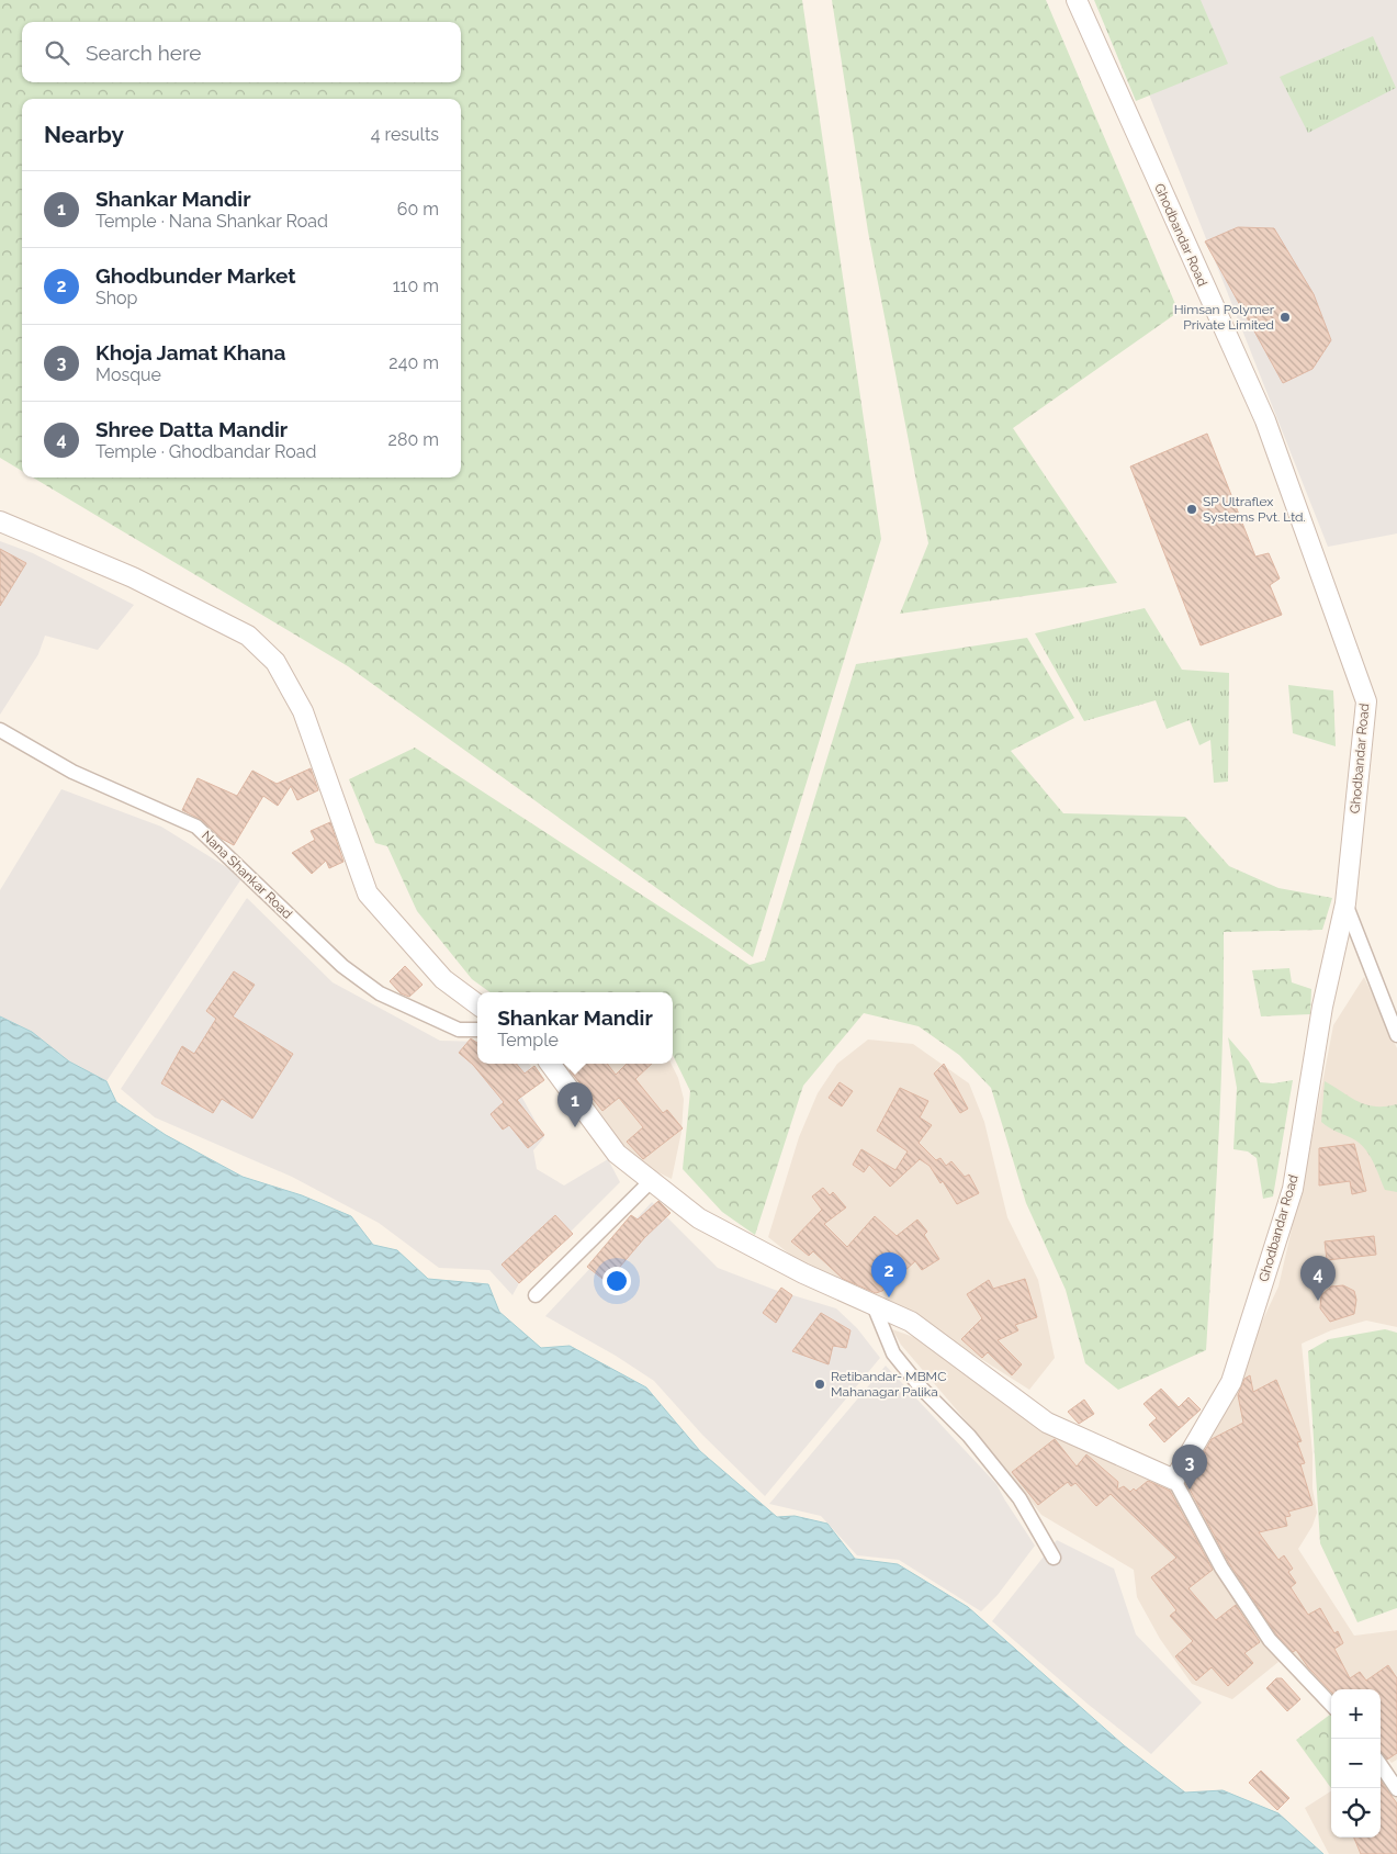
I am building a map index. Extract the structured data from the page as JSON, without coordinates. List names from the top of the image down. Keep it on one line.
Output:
{"streets":{"street":["Ghodbandar Road","Nana Shankar Road"]},"places":["Himsan Polymer Private Limited","SP Ultraflex Systems Pvt. Ltd.","Retibandar- MBMC Mahanagar Palika"],"page":{"search":"Search here","heading":["Nearby","4 results"],"list":[{"mark":"1","name":"Shankar Mandir","note":"Temple · Nana Shankar Road","value":"60 m"},{"mark":"2","name":"Ghodbunder Market","note":"Shop","value":"110 m"},{"mark":"3","name":"Khoja Jamat Khana","note":"Mosque","value":"240 m"},{"mark":"4","name":"Shree Datta Mandir","note":"Temple · Ghodbandar Road","value":"280 m"}],"popup":["Shankar Mandir","Temple"],"pins":["1","2","4","3"],"map_buttons":["+","−"]}}
